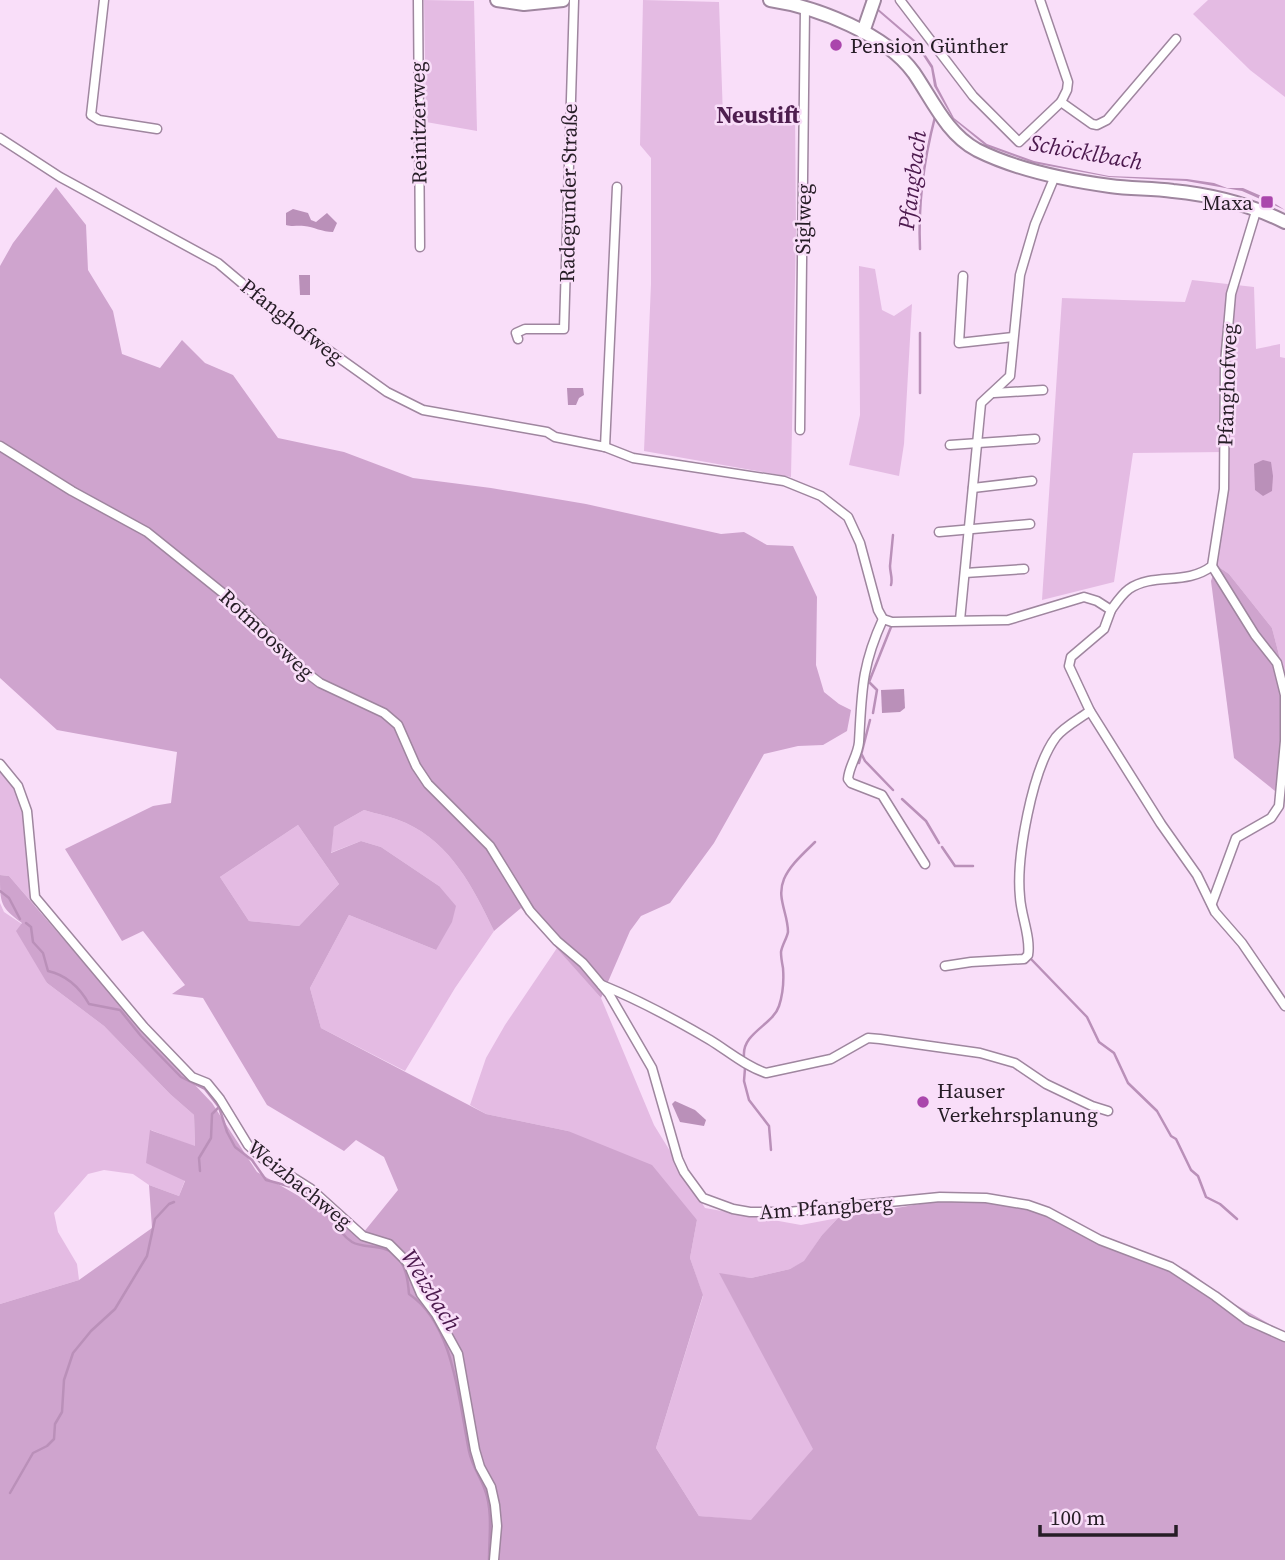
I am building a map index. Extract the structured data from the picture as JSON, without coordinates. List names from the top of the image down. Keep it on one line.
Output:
{"streets":{"street":["Reinitzerweg","Radegunder Straße","Siglweg","Pfanghofweg","Rotmoosweg","Weizbachweg","Am Pfangberg"]},"crossings":[["Rotmoosweg","Am Pfangberg"]],"districts":["Neustift"],"water":["Schöcklbach","Pfangbach","Weizbach"],"places":{"other":["Pension Günther","Hauser Verkehrsplanung"],"transit":["Maxa"]},"scale_bar":"100 m"}
